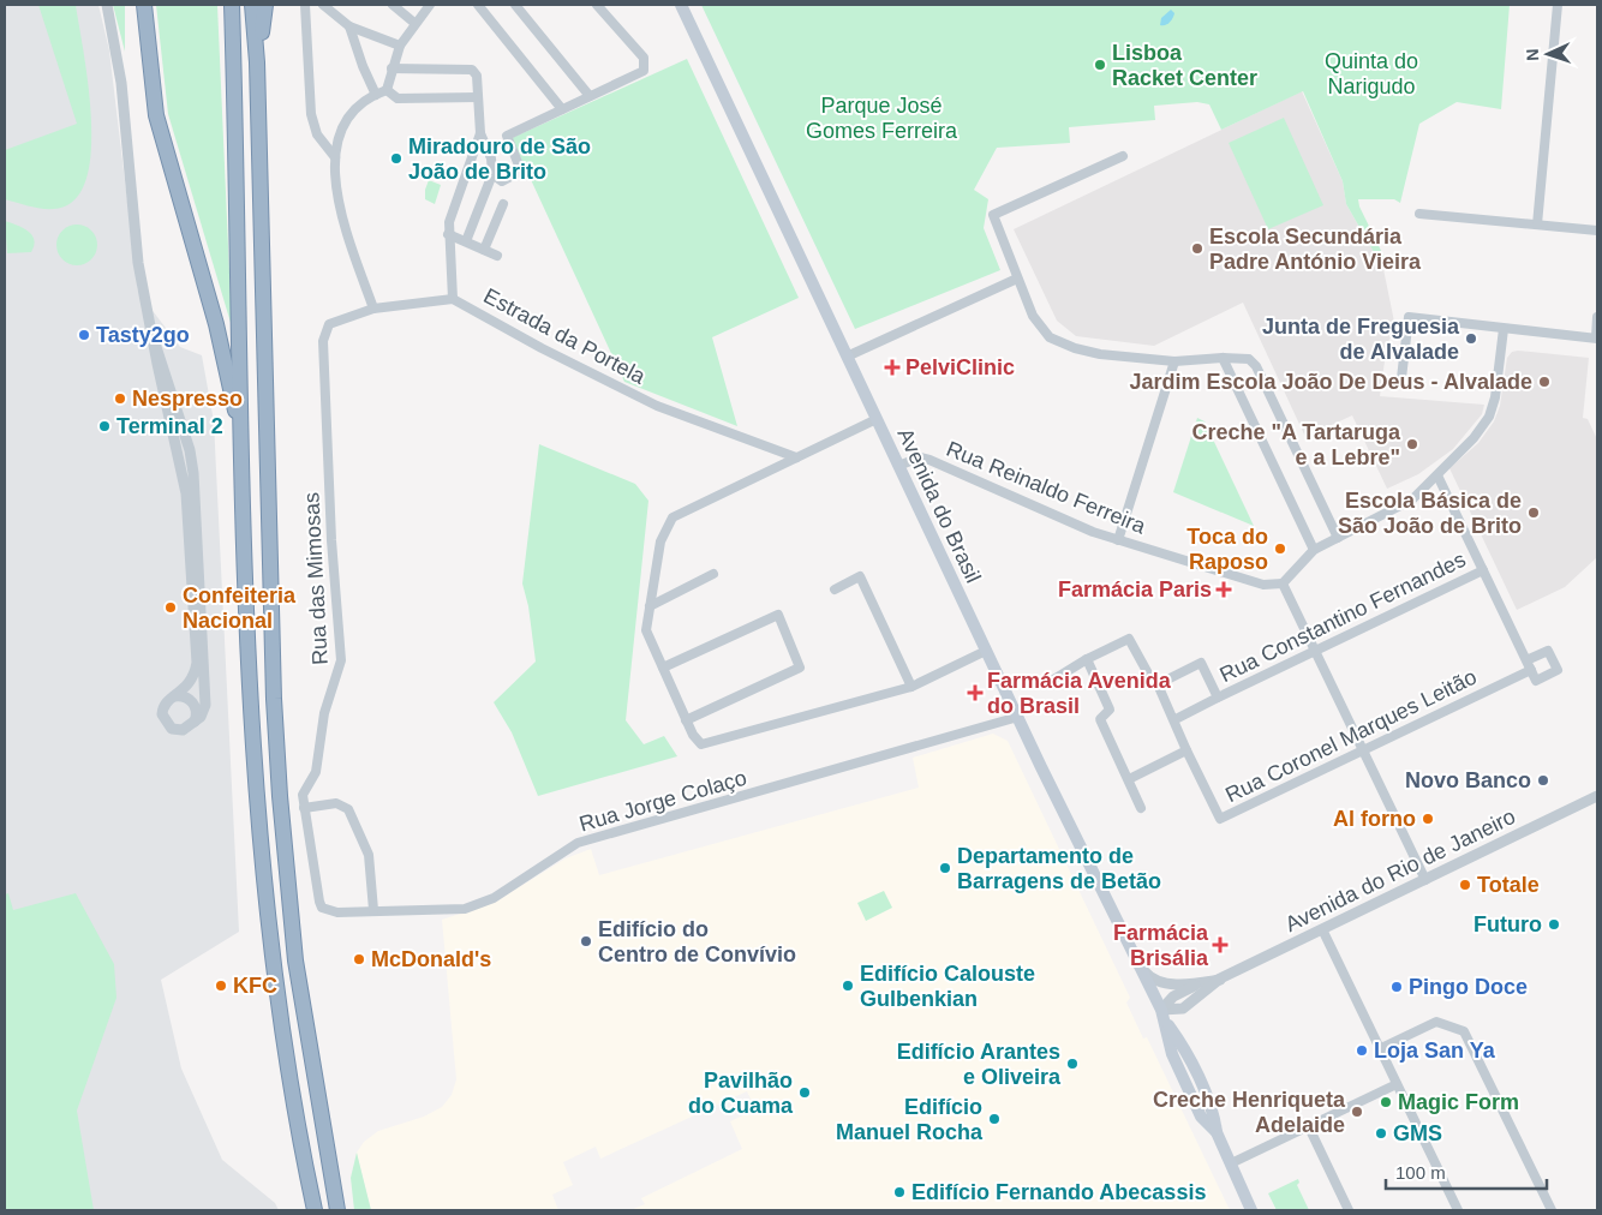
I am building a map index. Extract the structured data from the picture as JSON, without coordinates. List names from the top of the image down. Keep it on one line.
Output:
{"streets":{"main road":["Avenida do Brasil"],"street":["Estrada da Portela","Rua Reinaldo Ferreira","Rua das Mimosas","Rua Constantino Fernandes","Rua Coronel Marques Leitão","Rua Jorge Colaço","Avenida do Rio de Janeiro"]},"crossings":[["Estrada da Portela","Rua das Mimosas"],["Rua Reinaldo Ferreira","Avenida do Brasil"],["Avenida do Brasil","Rua Jorge Colaço"],["Avenida do Brasil","Avenida do Rio de Janeiro"],["Rua das Mimosas","Rua Jorge Colaço"],["Rua Constantino Fernandes","Rua Coronel Marques Leitão"]],"parks":["Quinta do Narigudo","Parque José Gomes Ferreira"],"places":{"other":["Lisboa Racket Center","Miradouro de São João de Brito","Escola Secundária Padre António Vieira","Tasty2go","Junta de Freguesia de Alvalade","Jardim Escola João De Deus - Alvalade","Nespresso","Terminal 2","Creche \"A Tartaruga e a Lebre\"","Escola Básica de São João de Brito","Toca do Raposo","Confeiteria Nacional","Novo Banco","Al forno","Departamento de Barragens de Betão","Totale","Futuro","Edifício do Centro de Convívio","McDonald's","KFC","Edifício Calouste Gulbenkian","Pingo Doce","Loja San Ya","Edifício Arantes e Oliveira","Pavilhão do Cuama","Magic Form","Creche Henriqueta Adelaide","Edifício Manuel Rocha","GMS","Edifício Fernando Abecassis"],"health":["PelviClinic","Farmácia Paris","Farmácia Avenida do Brasil","Farmácia Brisália"]},"scale_bar":"100 m","north":"left"}
